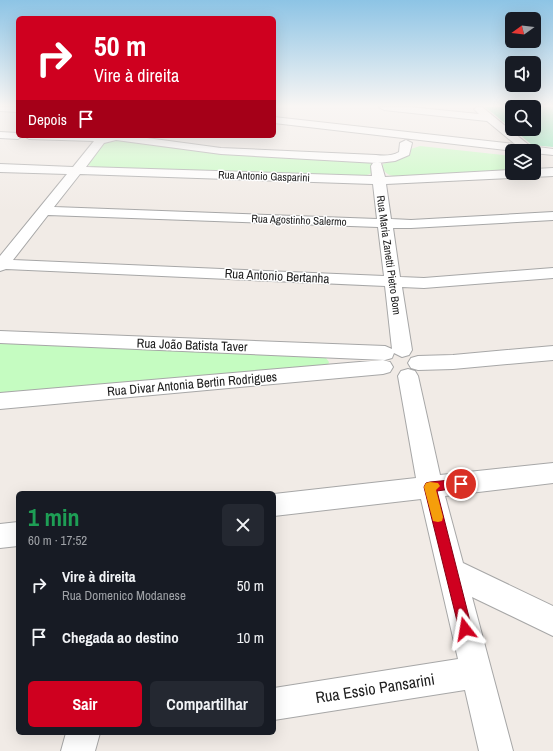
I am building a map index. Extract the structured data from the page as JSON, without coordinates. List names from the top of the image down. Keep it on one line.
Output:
{"streets":{"street":["Rua Antonio Gasparini","Rua Agostinho Salermo","Rua Maria Zanetti Pietro Bom","Rua Antonio Bertanha","Rua João Batista Taver","Rua Divar Antonia Bertin Rodrigues","Rua Essio Pansarini"]},"crossings":[["Rua Antonio Gasparini","Rua Maria Zanetti Pietro Bom"],["Rua Agostinho Salermo","Rua Maria Zanetti Pietro Bom"],["Rua Maria Zanetti Pietro Bom","Rua Antonio Bertanha"],["Rua Maria Zanetti Pietro Bom","Rua João Batista Taver"],["Rua Maria Zanetti Pietro Bom","Rua Divar Antonia Bertin Rodrigues"],["Rua João Batista Taver","Rua Divar Antonia Bertin Rodrigues"]],"north":"left","page":{"turn":["50 m","Vire à direita"],"then":"Depois","heading":["1 min","60 m · 17:52"],"list":[{"name":"Vire à direita","note":"Rua Domenico Modanese","value":"50 m"},{"name":"Chegada ao destino","value":"10 m"}],"buttons":["Sair","Compartilhar"]}}
